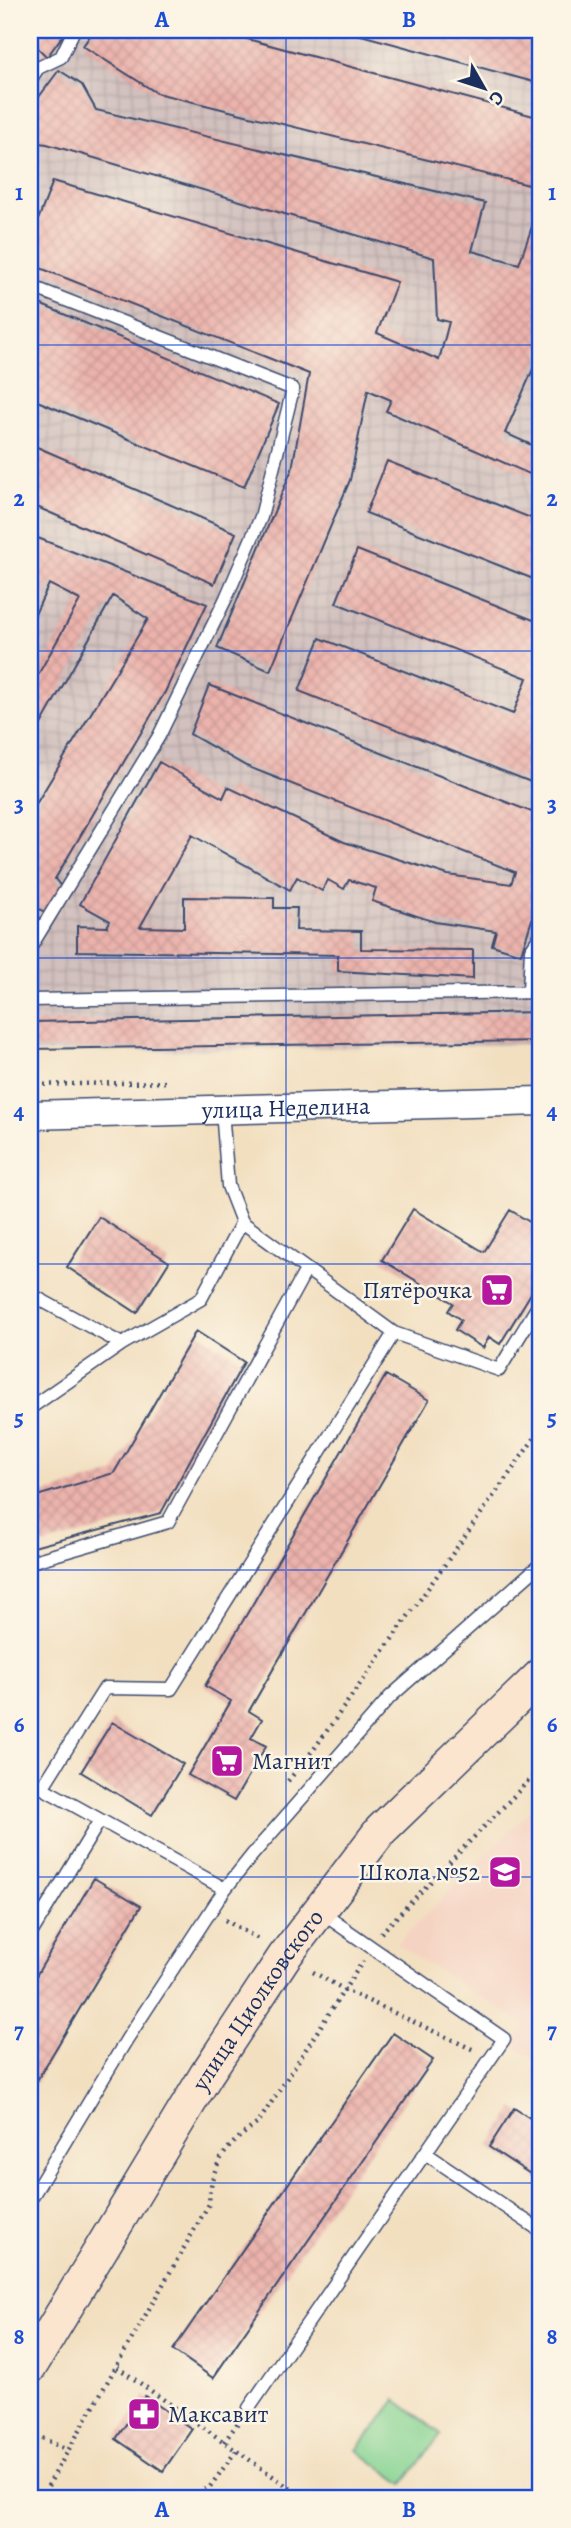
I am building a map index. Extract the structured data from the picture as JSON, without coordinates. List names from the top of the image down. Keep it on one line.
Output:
{"streets":{"main road":["улица Циолковского"],"street":["улица Неделина"]},"places":{"supermarket":["Пятёрочка","Магнит"],"school or university":["Школа №52"],"pharmacy":["Максавит"]},"north":"bottom right","grid":{"columns":["A","B"],"rows":["1","2","3","4","5","6","7","8"]}}
